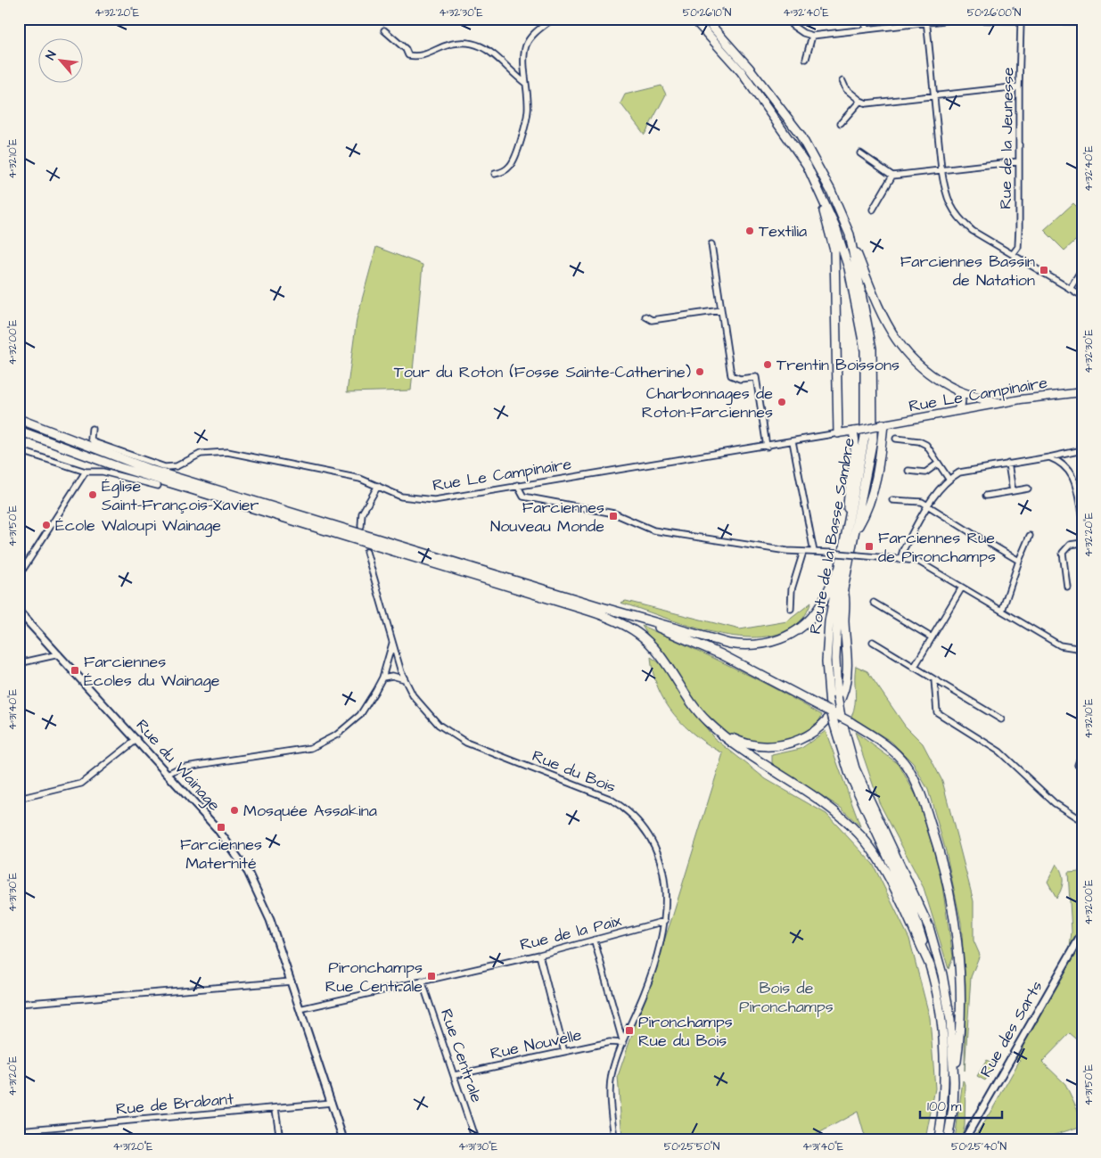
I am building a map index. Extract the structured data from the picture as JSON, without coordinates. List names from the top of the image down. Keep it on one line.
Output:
{"streets":{"highway":["Route de la Basse Sambre"],"main road":["Rue Le Campinaire"],"street":["Rue de la Jeunesse","Rue du Wainage","Rue du Bois","Rue de la Paix","Rue des Sarts","Rue Nouvelle","Rue Centrale","Rue de Brabant"]},"crossings":[["Rue du Wainage","Rue de la Paix"],["Rue du Wainage","Rue de Brabant"],["Rue du Bois","Rue de la Paix"],["Rue du Bois","Rue Nouvelle"],["Rue de la Paix","Rue Centrale"],["Rue Nouvelle","Rue Centrale"]],"parks":["Bois de Pironchamps"],"places":{"other":["Textilia","Trentin Boissons","Tour du Roton (Fosse Sainte-Catherine)","Charbonnages de Roton-Farciennes","Église Saint-François-Xavier","École Waloupi Wainage","Mosquée Assakina"],"transit":["Farciennes Bassin de Natation","Farciennes Nouveau Monde","Farciennes Rue de Pironchamps","Farciennes Écoles du Wainage","Farciennes Maternité","Pironchamps Rue Centrale","Pironchamps Rue du Bois"]},"scale_bar":"100 m","north":"top left","coordinates":["4°32'20\"E","4°32'30\"E","50°26'10\"N","4°32'40\"E","50°26'00\"N","4°32'10\"E","4°32'00\"E","4°31'50\"E","4°31'40\"E","4°31'30\"E","4°31'20\"E","50°25'50\"N","50°25'40\"N"]}
